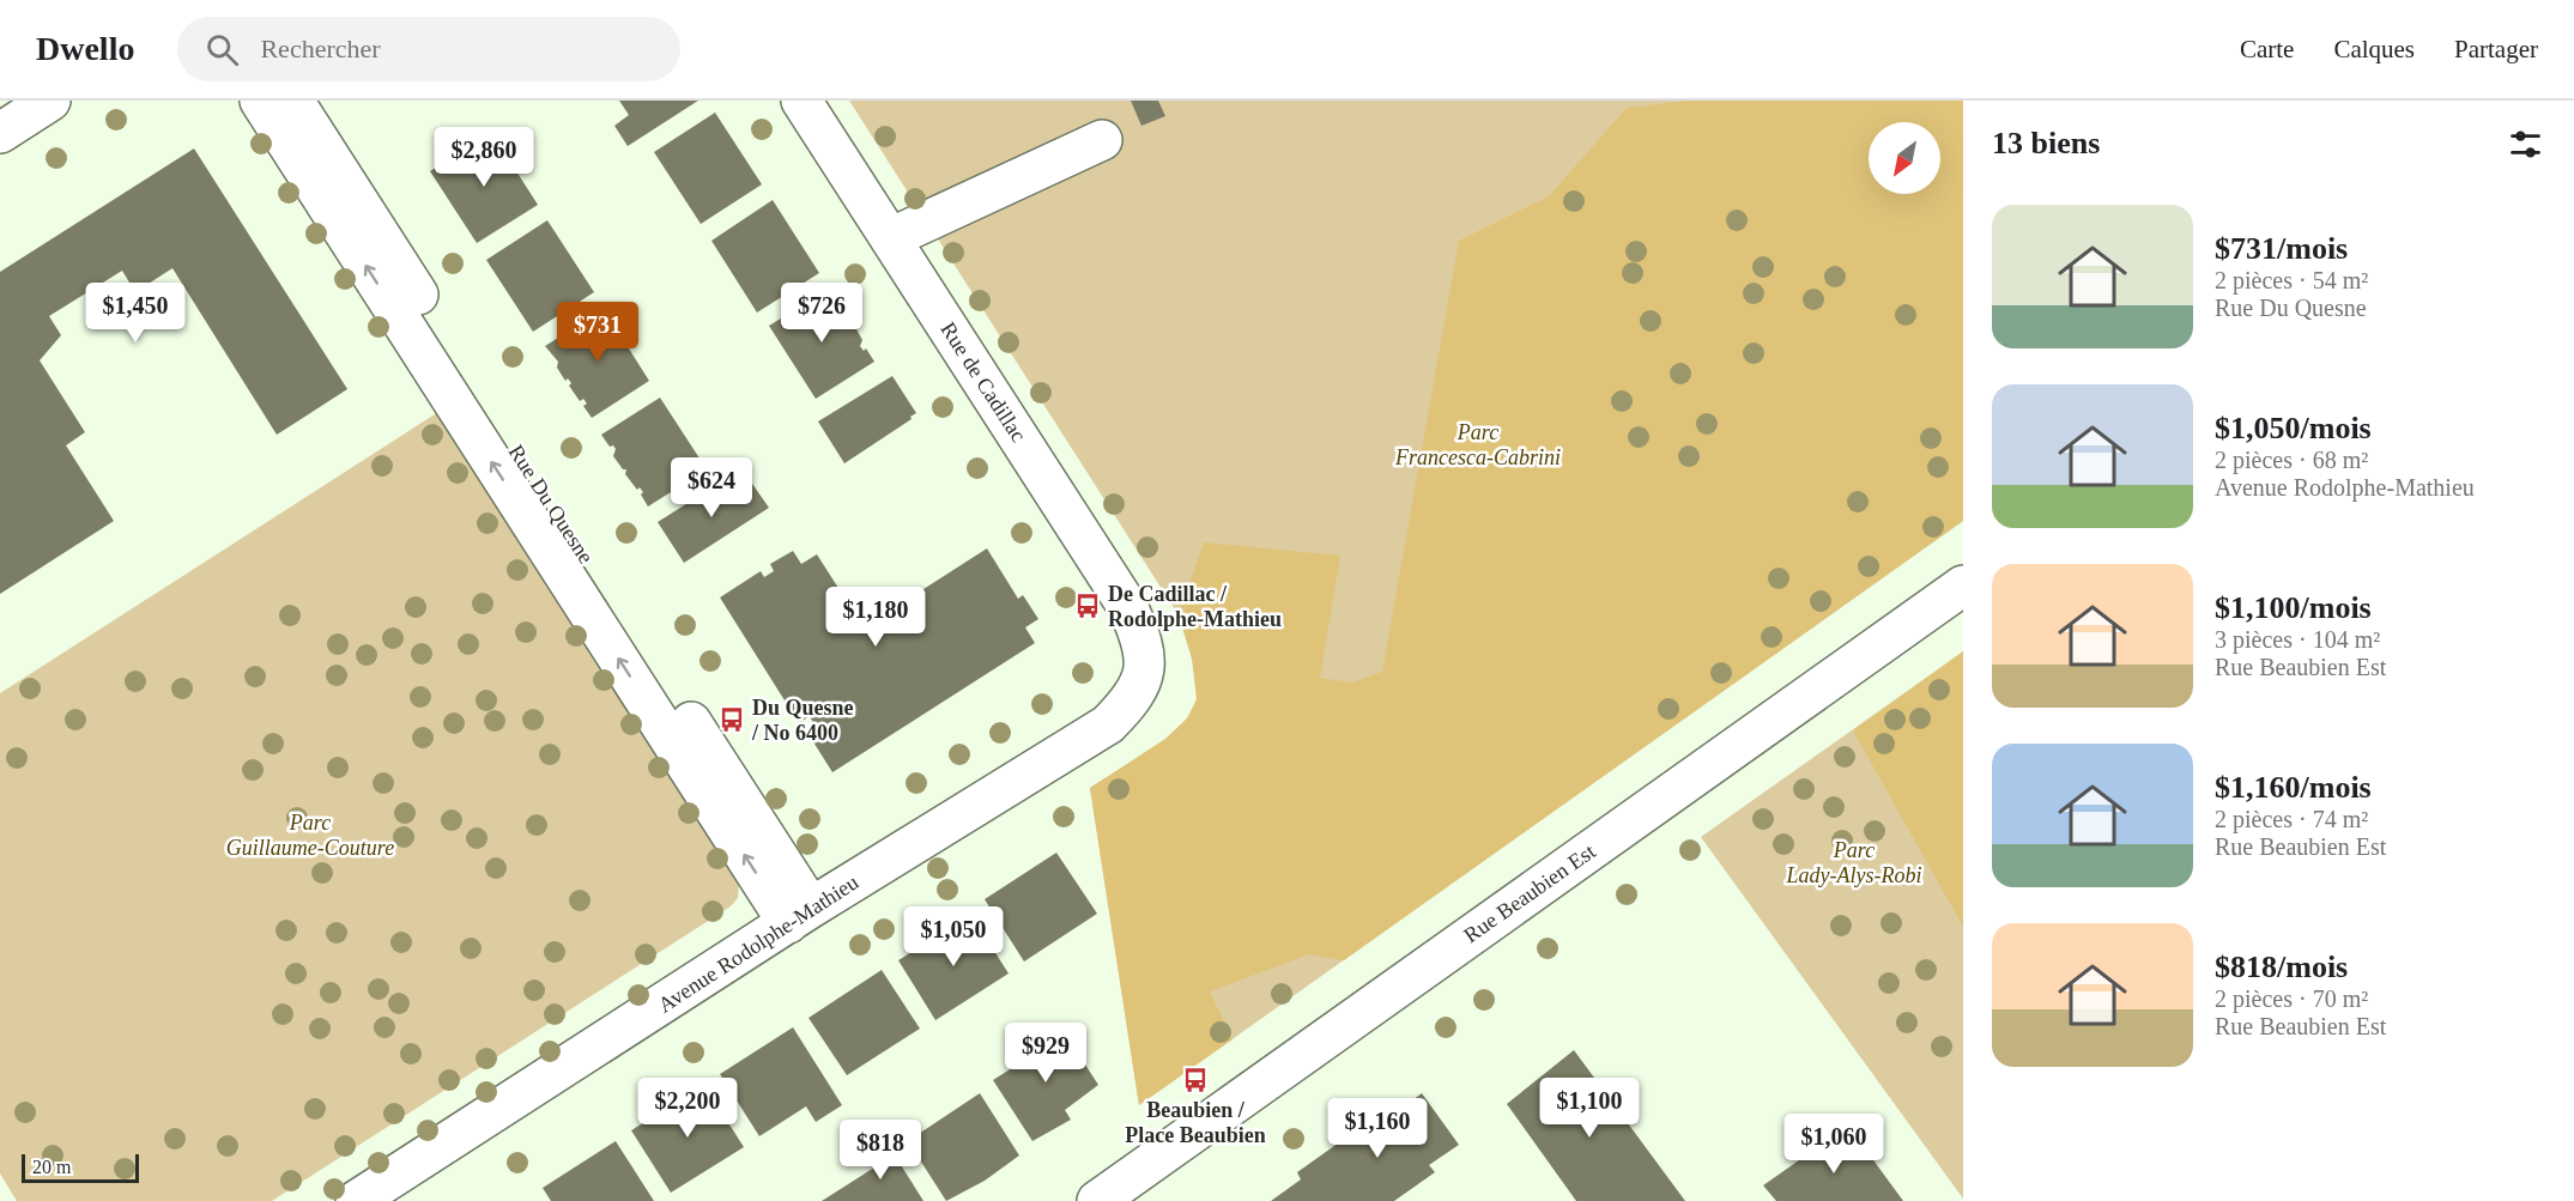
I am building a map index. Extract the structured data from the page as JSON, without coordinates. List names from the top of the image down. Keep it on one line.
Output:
{"streets":{"street":["Rue de Cadillac","Rue Du Quesne","Rue Beaubien Est","Avenue Rodolphe-Mathieu"]},"crossings":[["Rue de Cadillac","Avenue Rodolphe-Mathieu"],["Rue Du Quesne","Avenue Rodolphe-Mathieu"]],"parks":["Parc Francesca-Cabrini","Parc Guillaume-Couture","Parc Lady-Alys-Robi"],"places":{"bus stop":["De Cadillac / Rodolphe-Mathieu","Du Quesne / No 6400","Beaubien / Place Beaubien"]},"scale_bar":"20 m","north":"bottom left","page":{"header":"Dwello","search":"Rechercher","nav":["Carte","Calques","Partager"],"heading":"13 biens","price":["$2,860","$1,450","$726","$731","$624","$1,180","$1,050","$929","$2,200","$1,100","$1,160","$1,060","$818"],"list":[{"name":"$731/mois","note":"2 pièces · 54 m² · Rue Du Quesne"},{"name":"$1,050/mois","note":"2 pièces · 68 m² · Avenue Rodolphe-Mathieu"},{"name":"$1,100/mois","note":"3 pièces · 104 m² · Rue Beaubien Est"},{"name":"$1,160/mois","note":"2 pièces · 74 m² · Rue Beaubien Est"},{"name":"$818/mois","note":"2 pièces · 70 m² · Rue Beaubien Est"}],"scale":"20 m"}}
